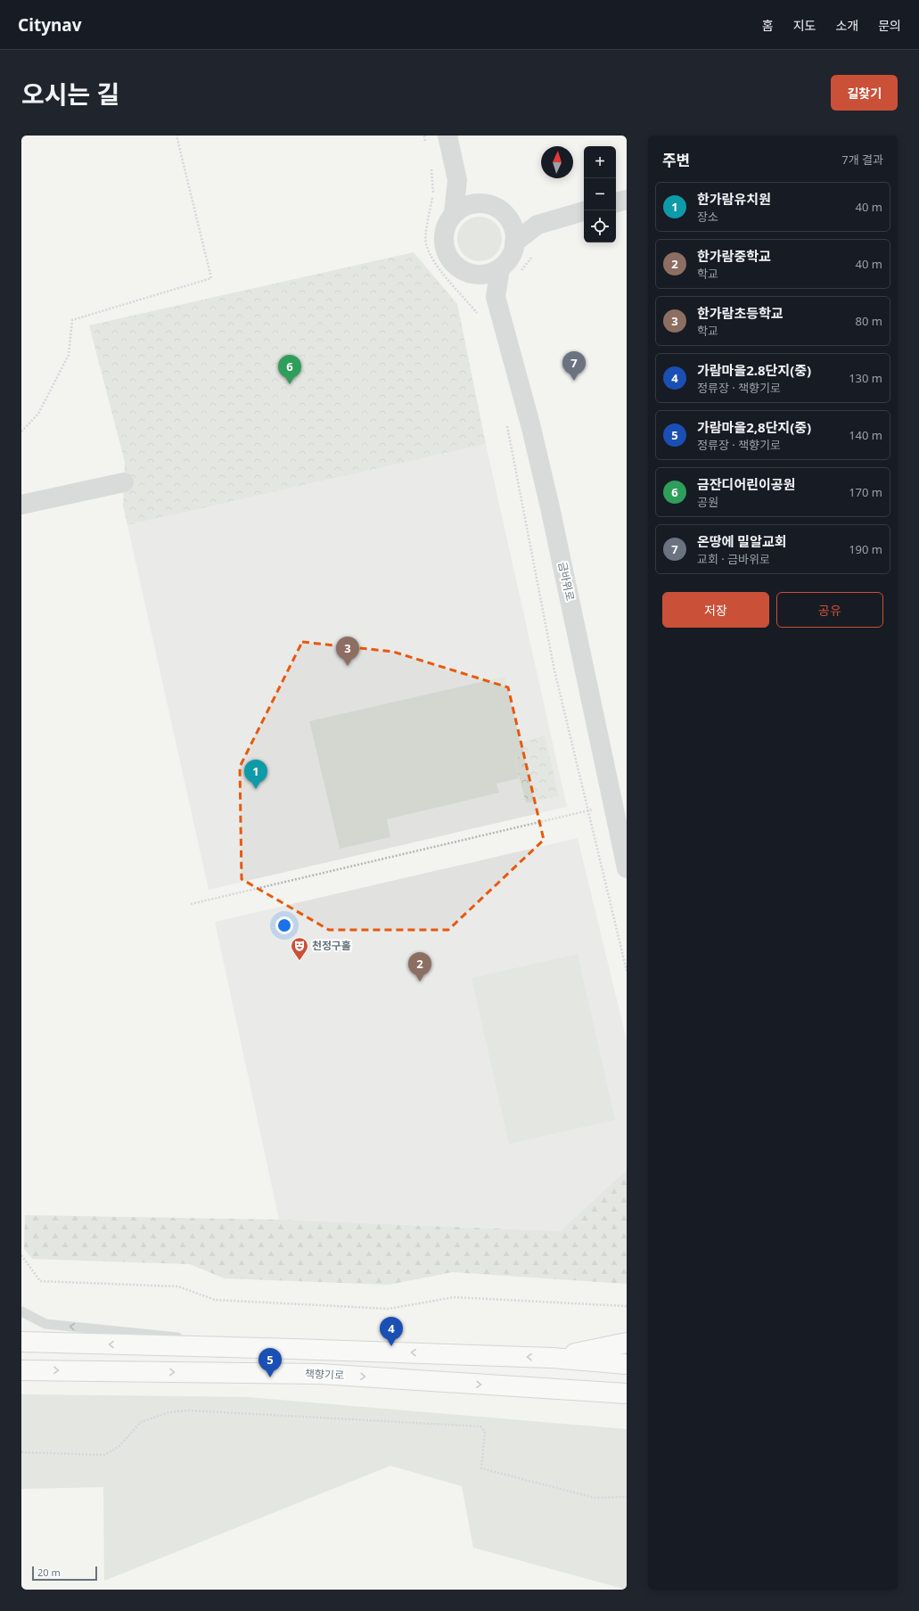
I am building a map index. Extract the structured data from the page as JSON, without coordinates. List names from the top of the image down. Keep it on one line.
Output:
{"streets":{"main road":["책향기로"],"street":["금바위로"]},"places":{"theatre":["천정구홀"]},"scale_bar":"20 m","north":"top","page":{"header":"Citynav","nav":["홈","지도","소개","문의"],"title":"오시는 길","buttons":["길찾기",["저장","공유"]],"heading":["주변","7개 결과"],"map_buttons":["+","−"],"list":[{"mark":"1","name":"한가람유치원","note":"장소","value":"40 m"},{"mark":"2","name":"한가람중학교","note":"학교","value":"40 m"},{"mark":"3","name":"한가람초등학교","note":"학교","value":"80 m"},{"mark":"4","name":"가람마을2.8단지(중)","note":"정류장 · 책향기로","value":"130 m"},{"mark":"5","name":"가람마을2,8단지(중)","note":"정류장 · 책향기로","value":"140 m"},{"mark":"6","name":"금잔디어린이공원","note":"공원","value":"170 m"},{"mark":"7","name":"온땅에 밀알교회","note":"교회 · 금바위로","value":"190 m"}],"pins":["7","6","3","1","2","4","5"],"scale":"20 m"}}
